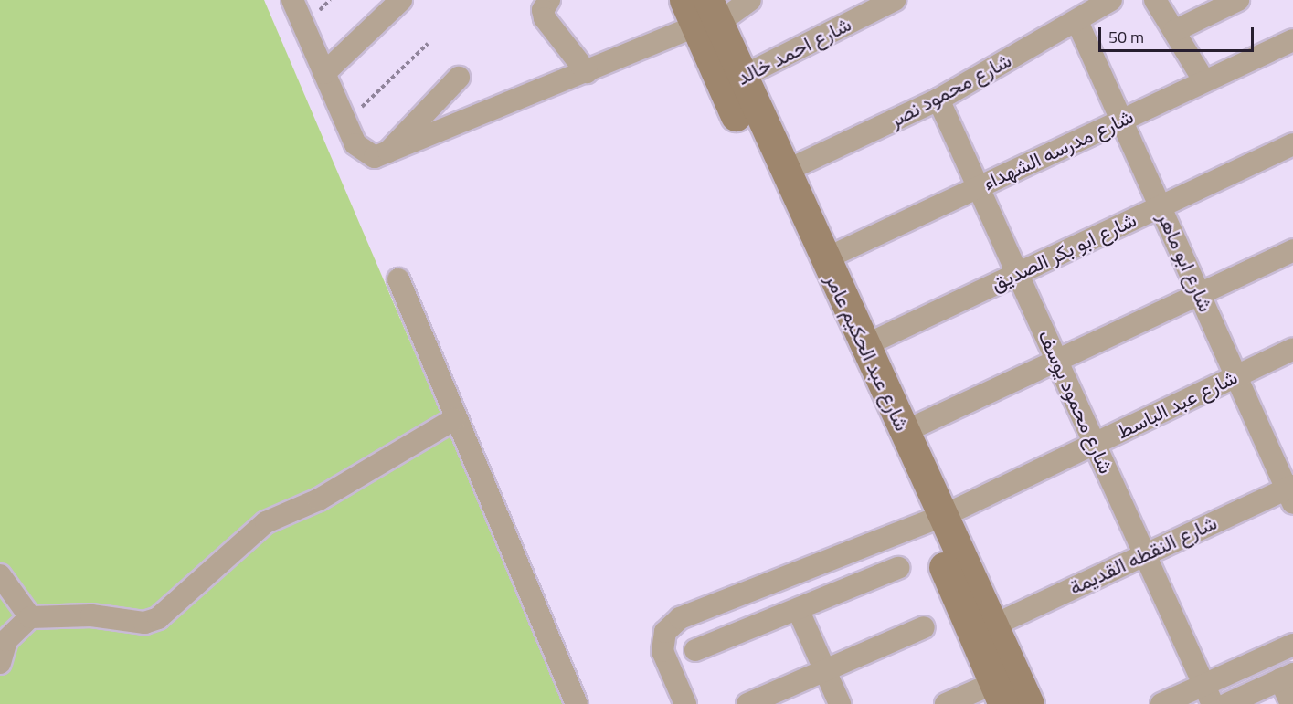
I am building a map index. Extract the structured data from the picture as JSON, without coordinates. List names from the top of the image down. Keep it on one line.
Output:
{"streets":{"street":["شارع احمد خالد","شارع محمود نصر","شارع مدرسه الشهداء","شارع ابو بكر الصديق","شارع ابو ماهر","شارع عبد الحكيم عامر","شارع محمود يوسف","شارع عبد الباسط","شارع النقطه القديمة"]},"crossings":[["شارع احمد خالد","شارع عبد الحكيم عامر"],["شارع محمود نصر","شارع ابو ماهر"],["شارع محمود نصر","شارع عبد الحكيم عامر"],["شارع محمود نصر","شارع محمود يوسف"],["شارع مدرسه الشهداء","شارع ابو ماهر"],["شارع مدرسه الشهداء","شارع عبد الحكيم عامر"],["شارع مدرسه الشهداء","شارع محمود يوسف"],["شارع ابو بكر الصديق","شارع ابو ماهر"],["شارع ابو بكر الصديق","شارع عبد الحكيم عامر"],["شارع ابو بكر الصديق","شارع محمود يوسف"],["شارع ابو ماهر","شارع عبد الباسط"],["شارع ابو ماهر","شارع النقطه القديمة"],["شارع عبد الحكيم عامر","شارع عبد الباسط"],["شارع عبد الحكيم عامر","شارع النقطه القديمة"],["شارع محمود يوسف","شارع عبد الباسط"],["شارع محمود يوسف","شارع النقطه القديمة"]],"scale_bar":"50 m"}
